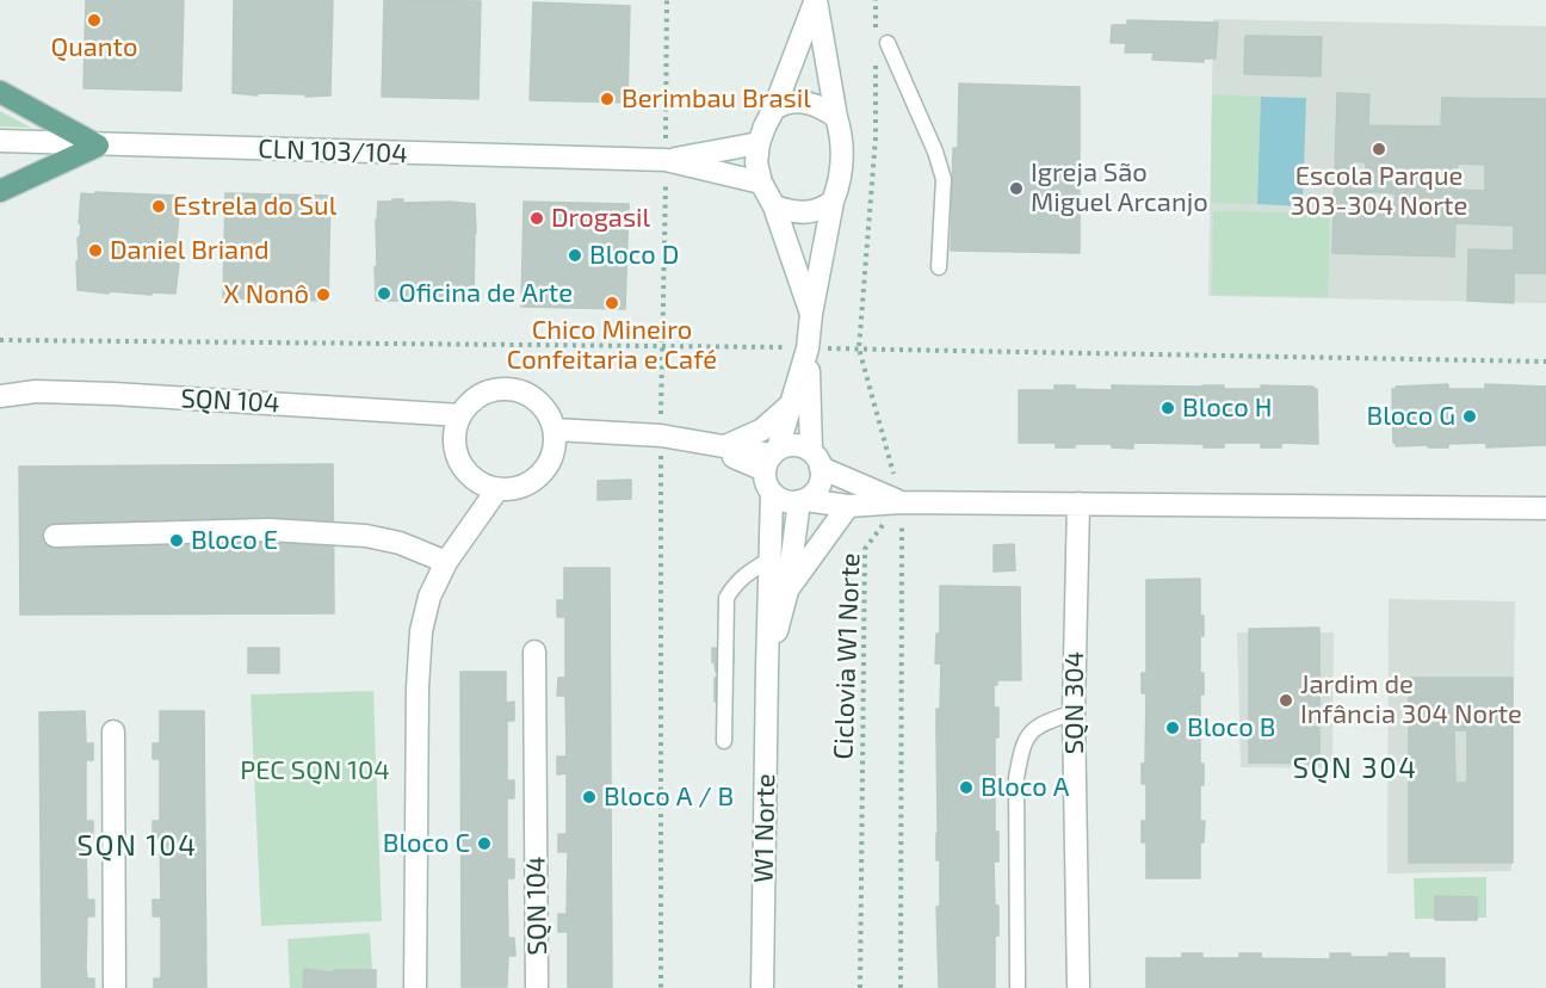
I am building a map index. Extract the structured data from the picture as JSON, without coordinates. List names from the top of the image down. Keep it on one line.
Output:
{"streets":{"street":["CLN 103/104","SQN 104","SQN 304","W1 Norte"],"path":["Ciclovia W1 Norte"]},"districts":["SQN 304","SQN 104"],"parks":["PEC SQN 104"],"places":["Quanto","Berimbau Brasil","Escola Parque 303-304 Norte","Igreja São Miguel Arcanjo","Estrela do Sul","Drogasil","Daniel Briand","Bloco D","Oficina de Arte","X Nonô","Chico Mineiro Confeitaria e Café","Bloco H","Bloco G","Bloco E","Jardim de Infância 304 Norte","Bloco B","Bloco A","Bloco A / B","Bloco C"]}
